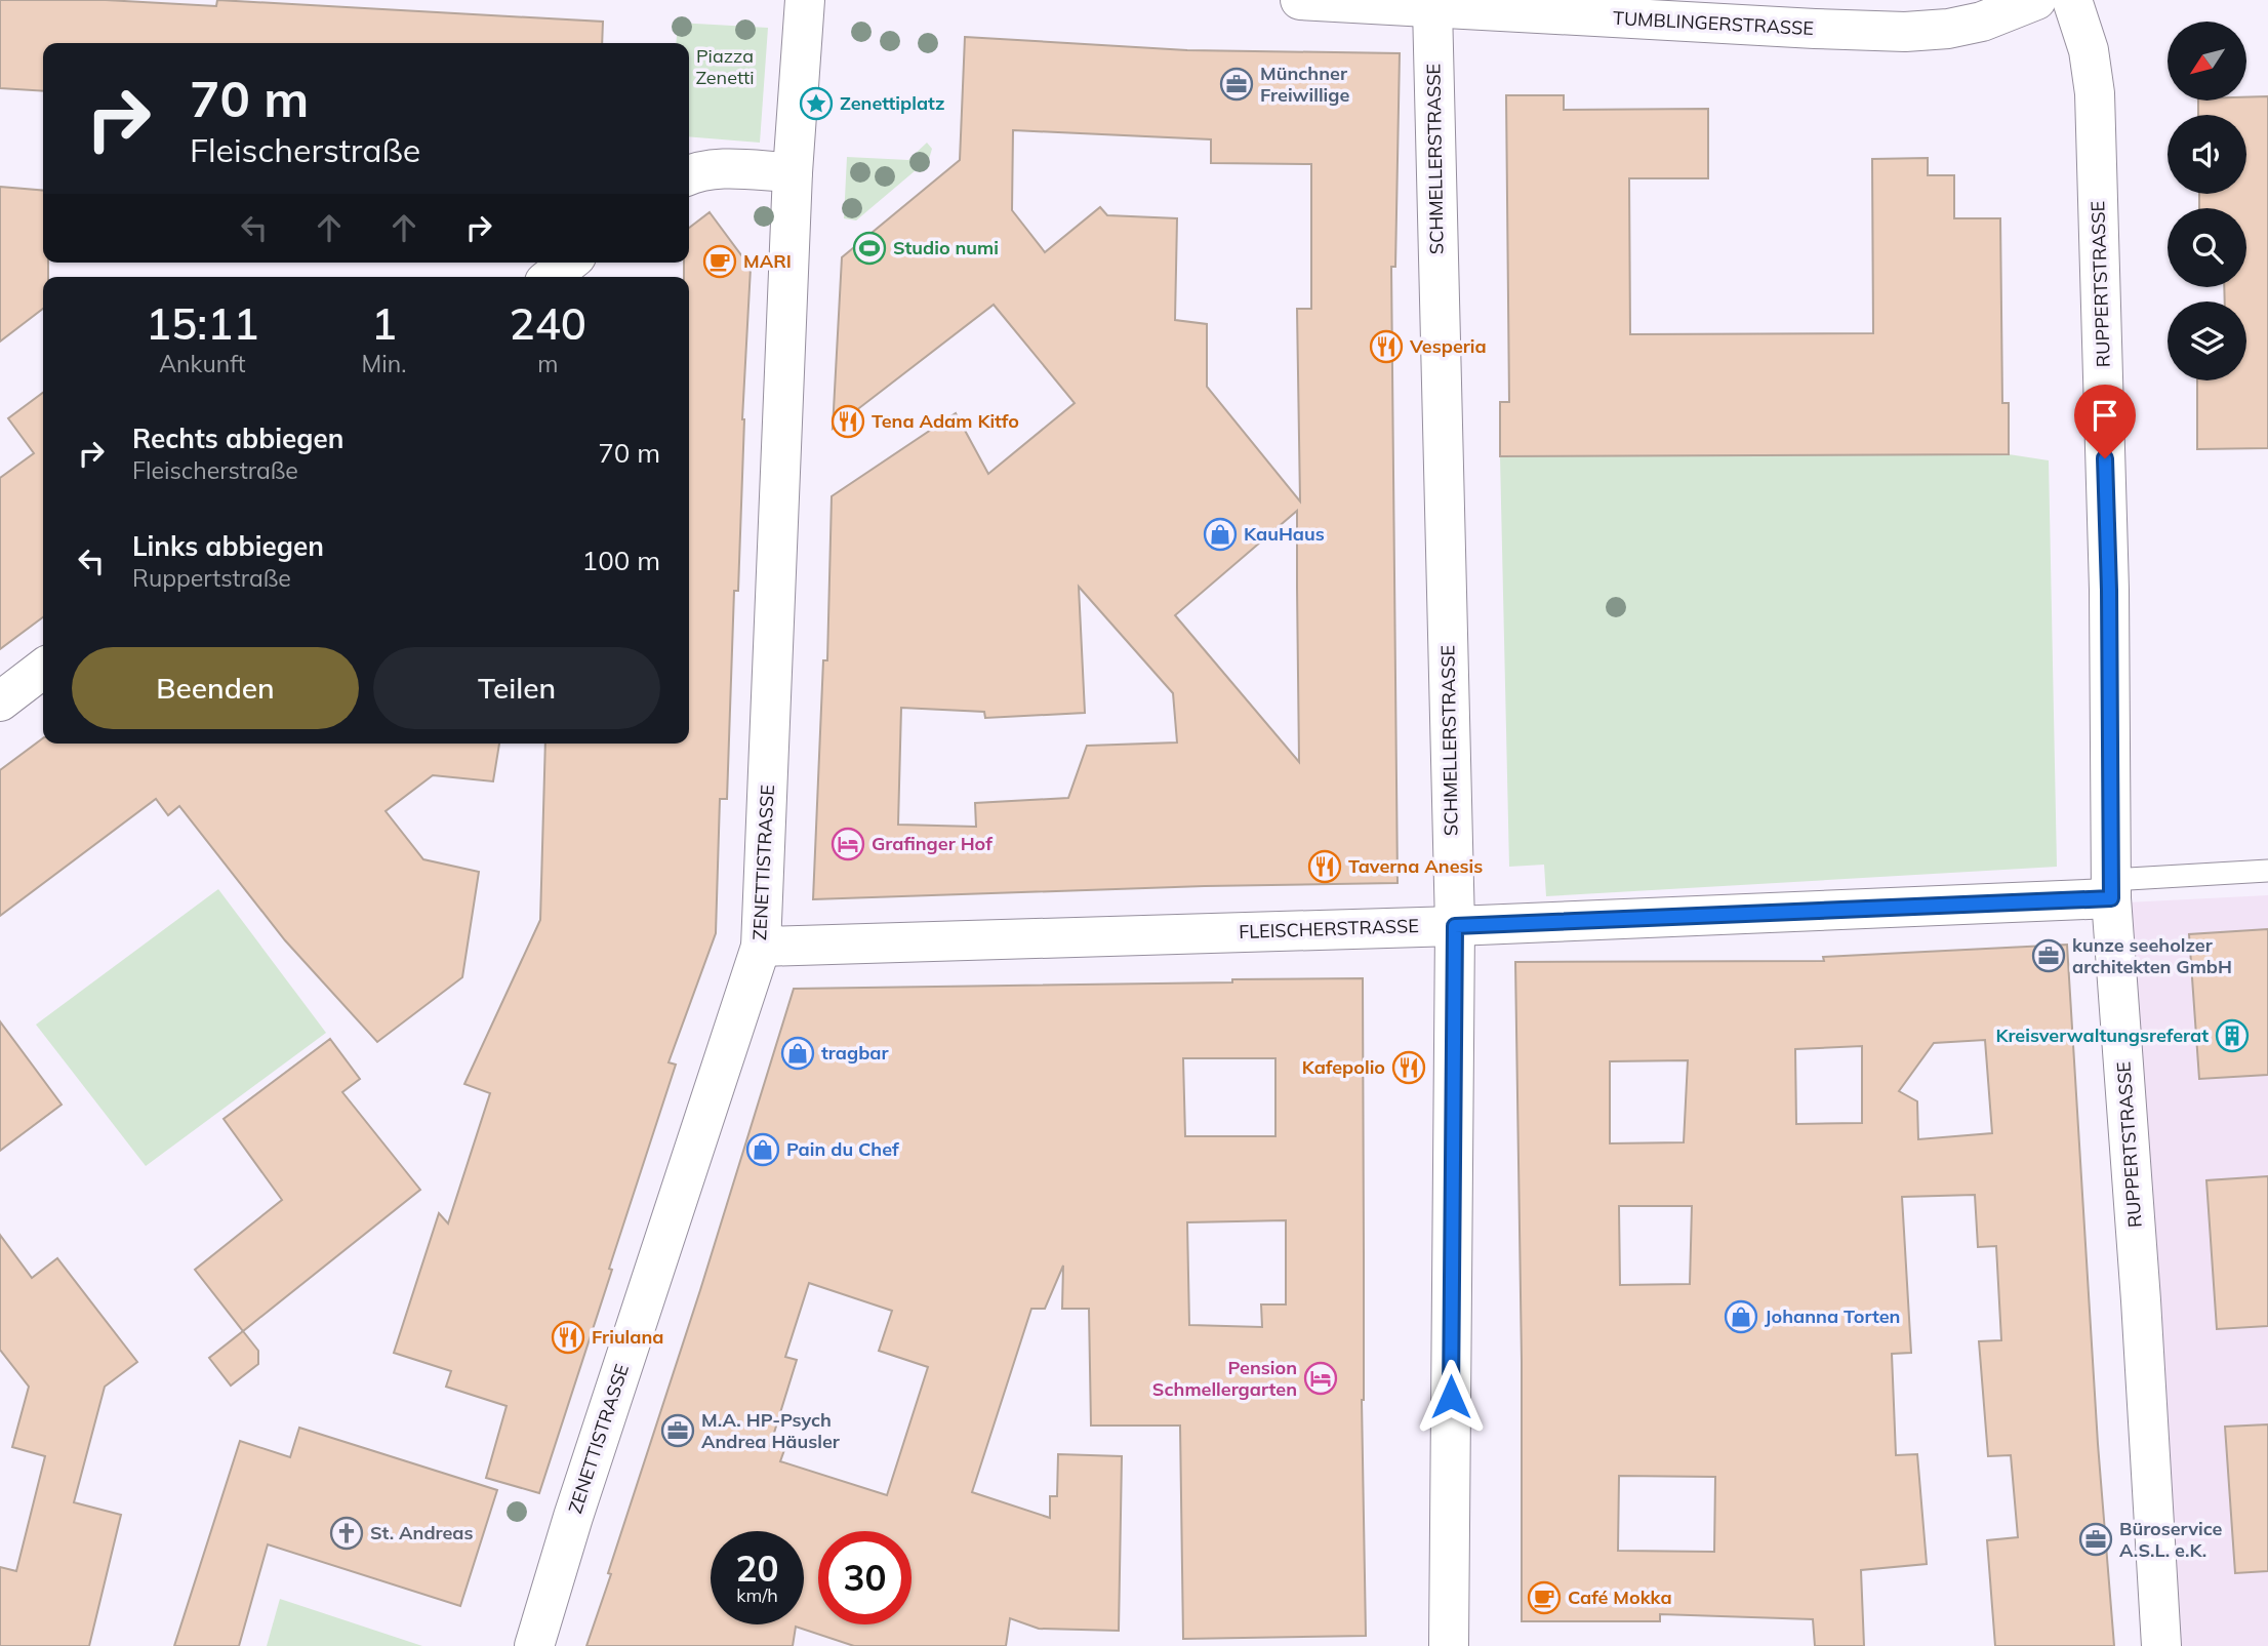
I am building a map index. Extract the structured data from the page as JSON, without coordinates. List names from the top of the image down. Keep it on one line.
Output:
{"streets":{"street":["TUMBLINGERSTRASSE","SCHMELLERSTRASSE","RUPPERTSTRASSE","ZENETTISTRASSE","FLEISCHERSTRASSE"]},"crossings":[["TUMBLINGERSTRASSE","SCHMELLERSTRASSE"],["SCHMELLERSTRASSE","FLEISCHERSTRASSE"],["RUPPERTSTRASSE","FLEISCHERSTRASSE"],["ZENETTISTRASSE","FLEISCHERSTRASSE"]],"parks":["Piazza Zenetti"],"places":{"office":["Münchner Freiwillige","kunze seeholzer architekten GmbH","M.A. HP-Psych Andrea Häusler","Büroservice A.S.L. e.K."],"place":["Zenettiplatz"],"sports":["Studio numi"],"cafe":["MARI","Café Mokka"],"restaurant":["Vesperia","Tena Adam Kitfo","Taverna Anesis","Kafepolio","Friulana"],"shop":["KauHaus","tragbar","Pain du Chef","Johanna Torten"],"hotel":["Grafinger Hof","Pension Schmellergarten"],"building":["Kreisverwaltungsreferat"],"church":["St. Andreas"]},"north":"bottom left","page":{"turn":["70 m","Fleischerstraße"],"eta":["15:11","Ankunft","1","Min.","240","m"],"list":[{"name":"Rechts abbiegen","note":"Fleischerstraße","value":"70 m"},{"name":"Links abbiegen","note":"Ruppertstraße","value":"100 m"}],"buttons":["Beenden","Teilen"],"speed":"20 km/h","limit":"30"}}
